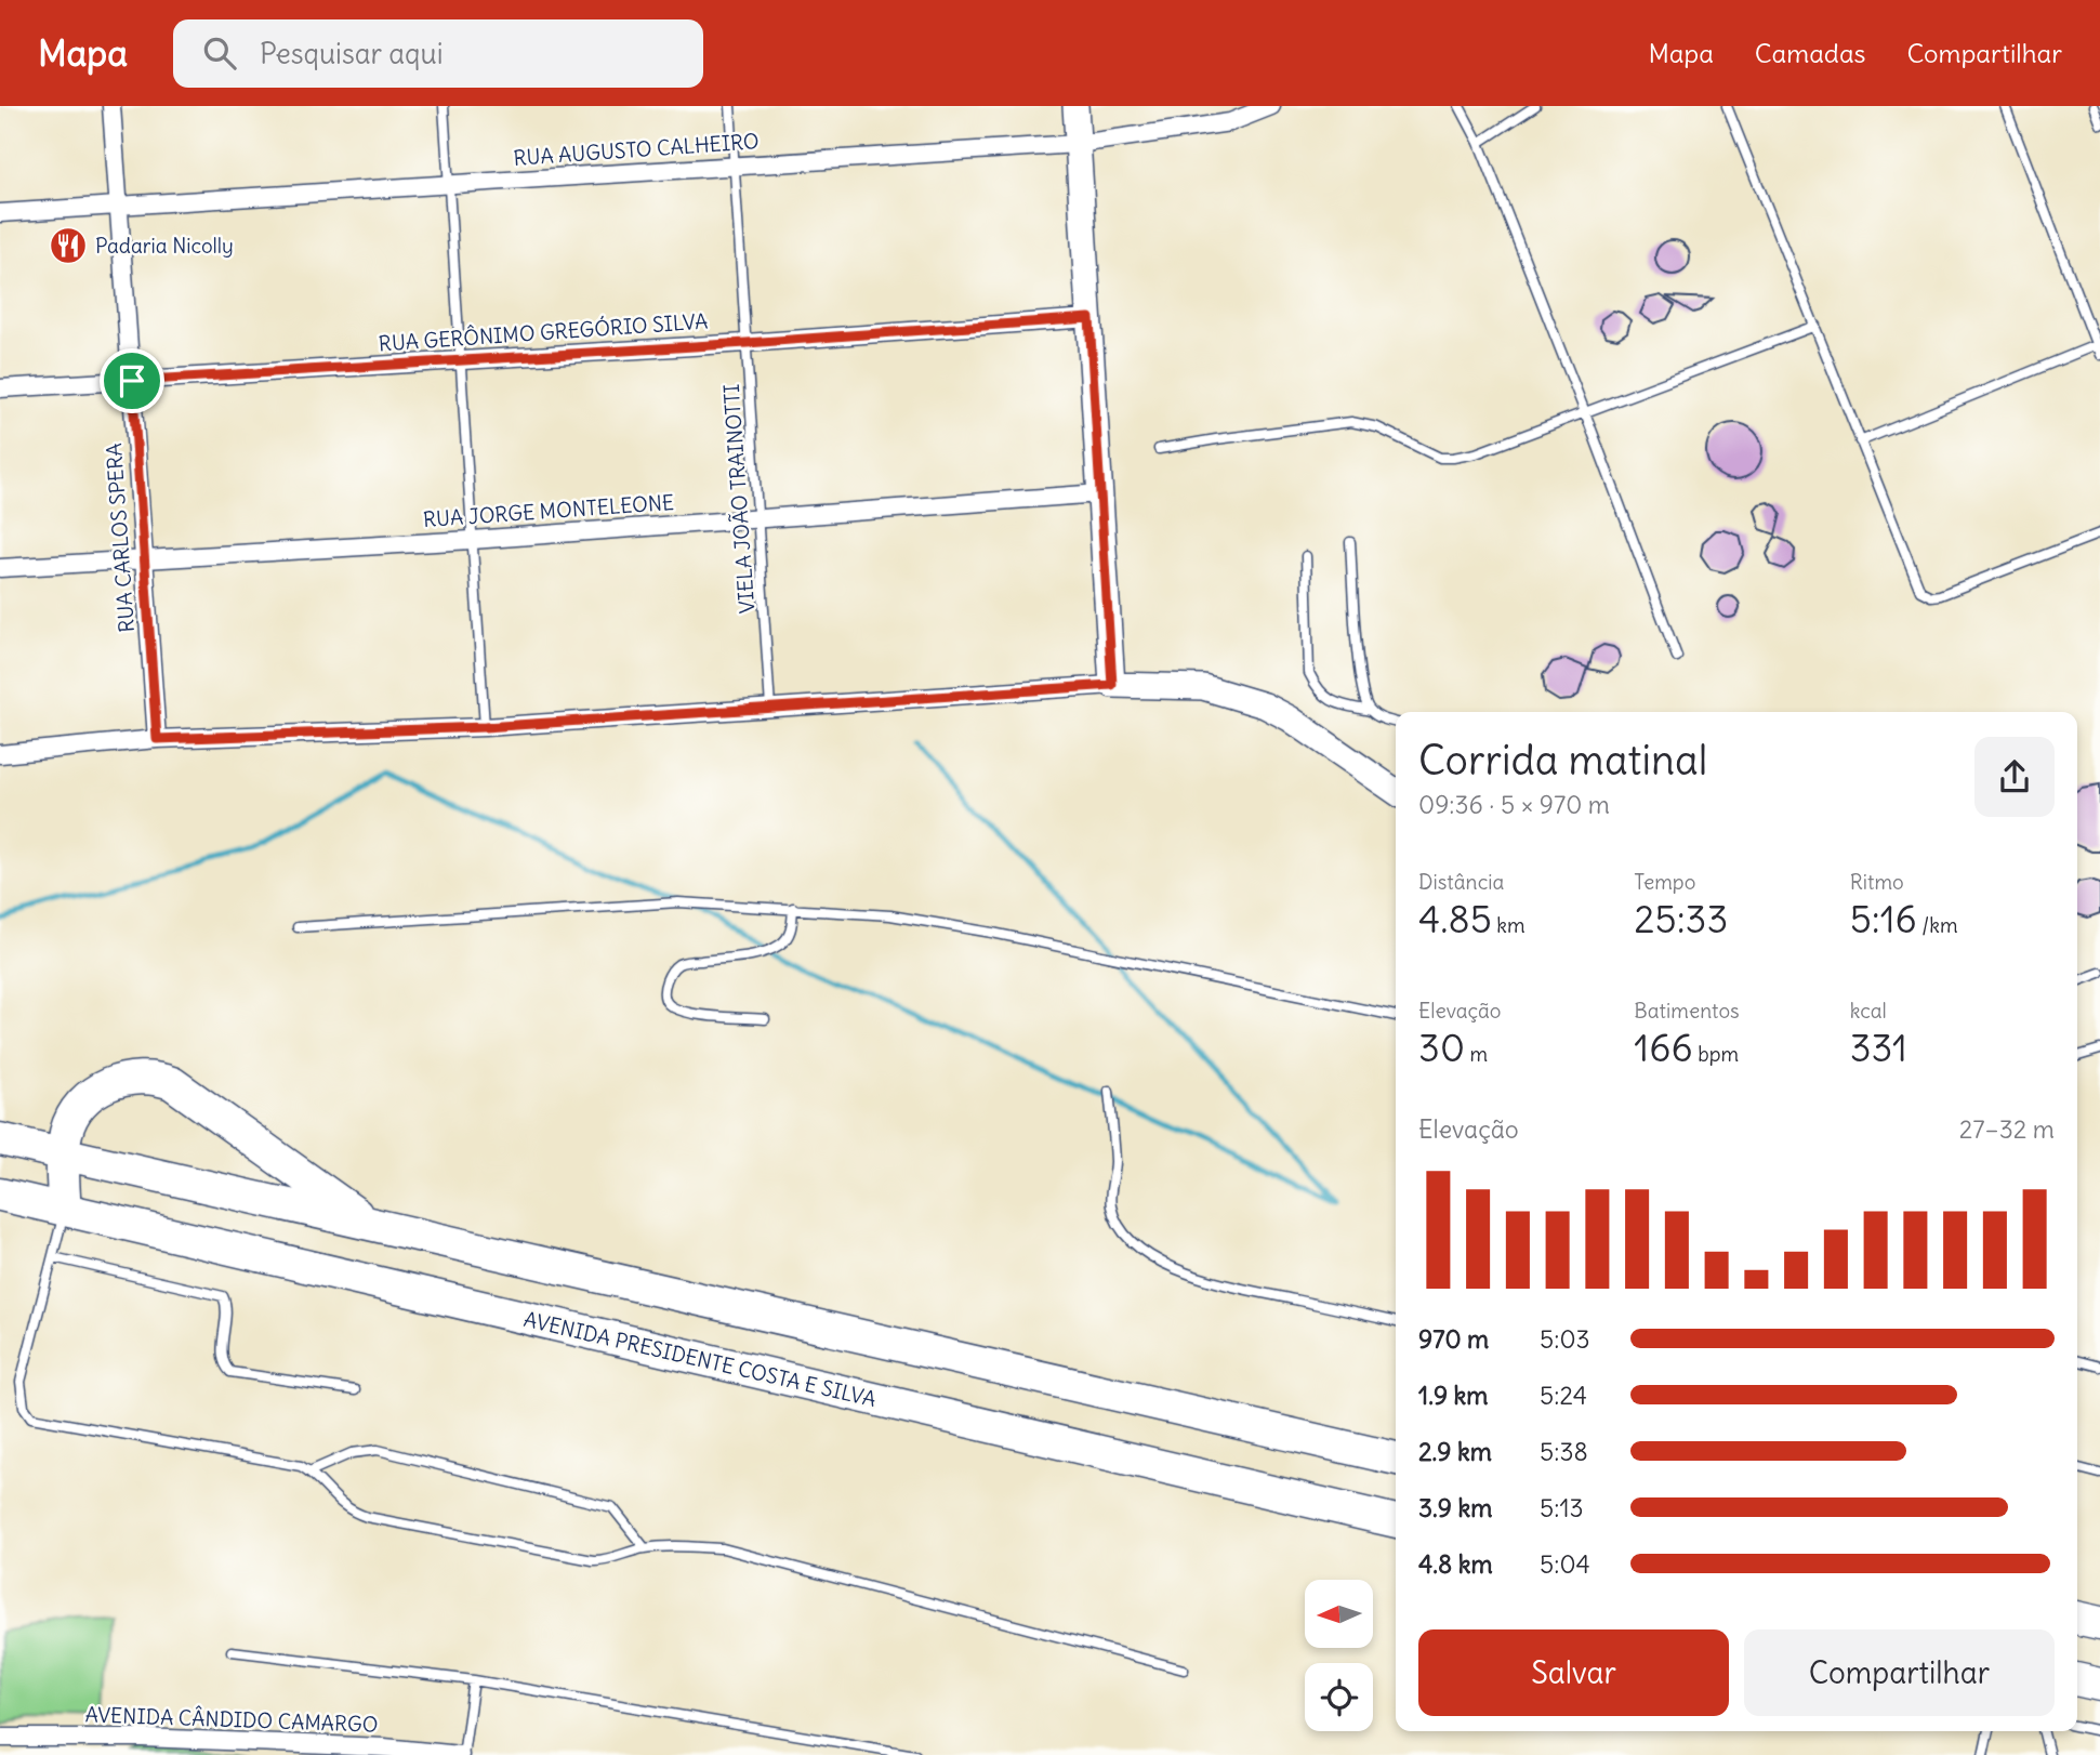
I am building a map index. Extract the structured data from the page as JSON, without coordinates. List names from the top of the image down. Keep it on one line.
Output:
{"streets":{"highway":["AVENIDA PRESIDENTE COSTA E SILVA"],"street":["RUA AUGUSTO CALHEIRO","RUA GERÔNIMO GREGÓRIO SILVA","RUA JORGE MONTELEONE","RUA CARLOS SPERA","AVENIDA CÂNDIDO CAMARGO"],"lane":["VIELA JOÃO TRAINOTTI"]},"crossings":[["RUA AUGUSTO CALHEIRO","VIELA JOÃO TRAINOTTI"],["RUA AUGUSTO CALHEIRO","RUA CARLOS SPERA"],["RUA GERÔNIMO GREGÓRIO SILVA","VIELA JOÃO TRAINOTTI"],["RUA GERÔNIMO GREGÓRIO SILVA","RUA CARLOS SPERA"],["VIELA JOÃO TRAINOTTI","RUA JORGE MONTELEONE"],["RUA JORGE MONTELEONE","RUA CARLOS SPERA"]],"places":{"restaurant":["Padaria Nicolly"]},"north":"left","page":{"header":"Mapa","search":"Pesquisar aqui","nav":["Mapa","Camadas","Compartilhar"],"heading":["Corrida matinal","09:36 · 5 × 970 m"],"stats":[["Distância","4.85 km"],["Tempo","25:33"],["Ritmo","5:16 /km"],["Elevação","30 m"],["Batimentos","166 bpm"],["kcal","331"]],"chart":["Elevação","27–32 m"],"list":[{"name":"970 m","note":"5:03"},{"name":"1.9 km","note":"5:24"},{"name":"2.9 km","note":"5:38"},{"name":"3.9 km","note":"5:13"},{"name":"4.8 km","note":"5:04"}],"buttons":["Salvar","Compartilhar"]}}
